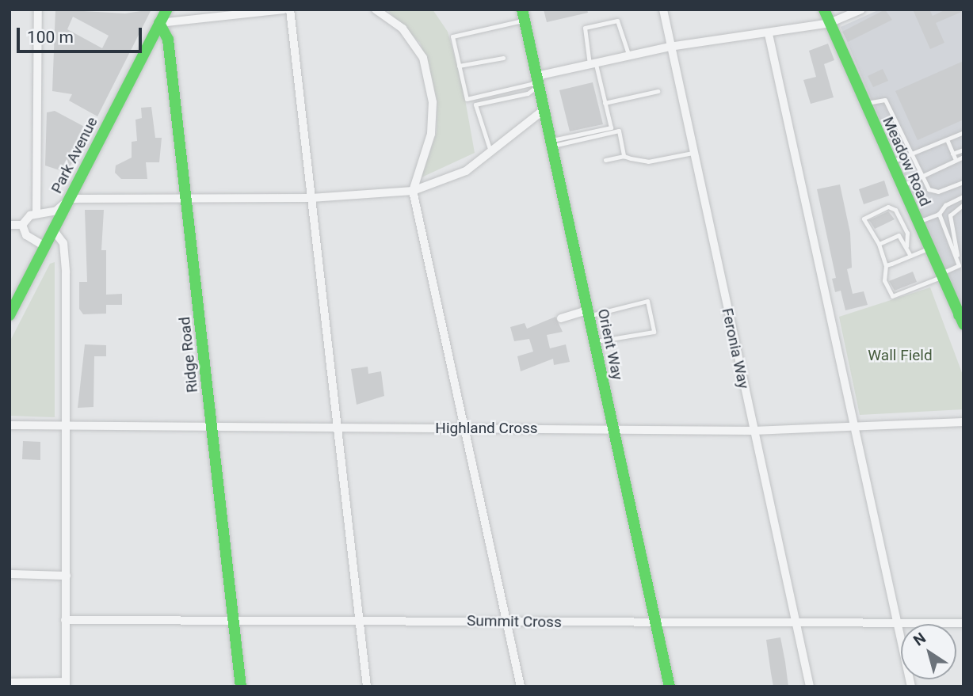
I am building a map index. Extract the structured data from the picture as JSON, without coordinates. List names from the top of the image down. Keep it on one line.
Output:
{"streets":{"street":["Park Avenue","Meadow Road","Orient Way","Feronia Way","Ridge Road","Highland Cross","Summit Cross"]},"crossings":[["Park Avenue","Ridge Road"],["Orient Way","Highland Cross"],["Orient Way","Summit Cross"],["Feronia Way","Highland Cross"],["Feronia Way","Summit Cross"],["Ridge Road","Highland Cross"],["Ridge Road","Summit Cross"]],"parks":["Wall Field"],"scale_bar":"100 m","north":"top left"}
